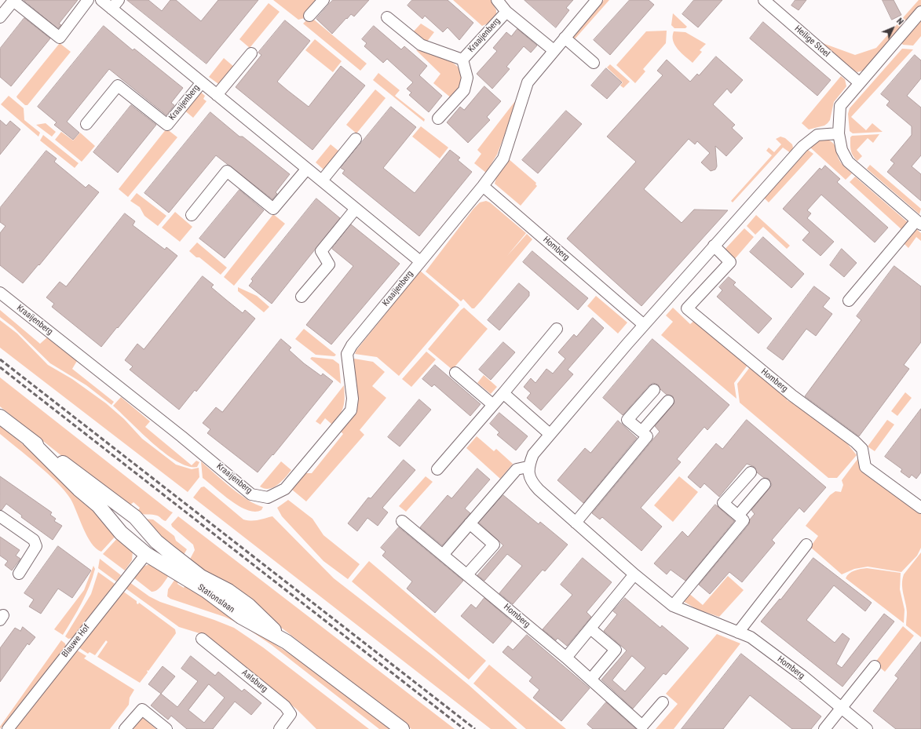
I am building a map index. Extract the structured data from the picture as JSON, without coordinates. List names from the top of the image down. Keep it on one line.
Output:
{"streets":{"street":["Kraaijenberg","Heilige Stoel","Homberg","Stationslaan","Blauwe Hof","Aalsburg"]},"crossings":[["Kraaijenberg","Homberg"],["Stationslaan","Blauwe Hof"]],"north":"top right"}
